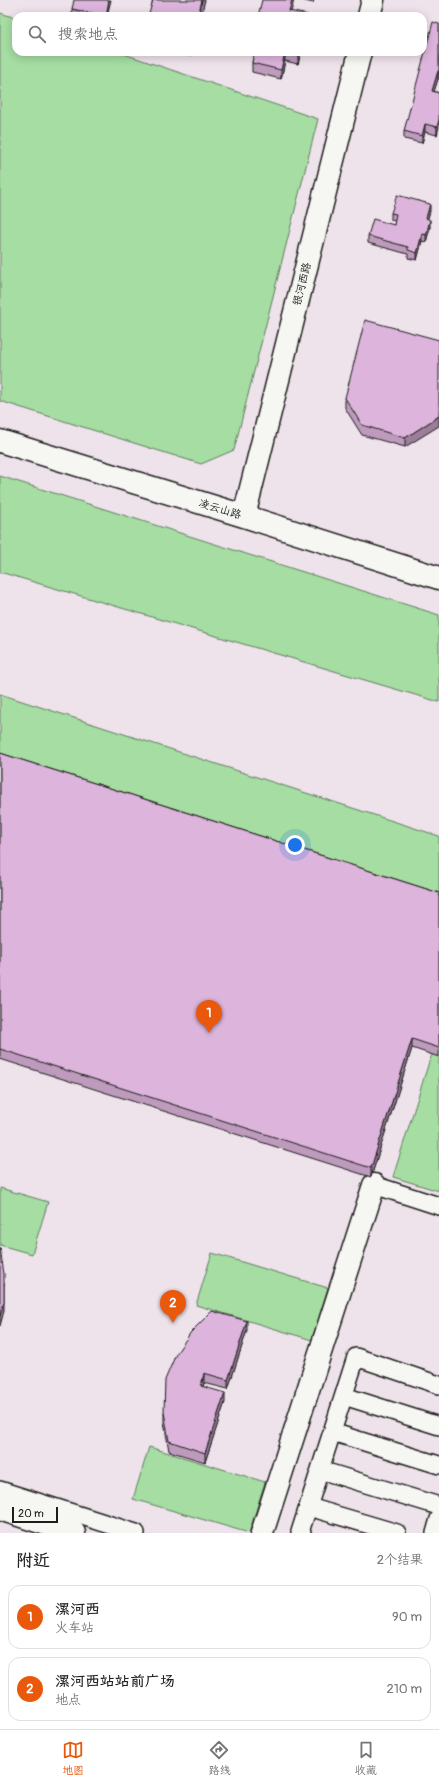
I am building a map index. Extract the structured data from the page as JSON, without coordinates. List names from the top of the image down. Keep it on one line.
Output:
{"streets":{"street":["银河西路","凌云山路"]},"crossings":[["银河西路","凌云山路"]],"scale_bar":"20 m","page":{"search":"搜索地点","pins":["1","2"],"scale":"20 m","heading":["附近","2个结果"],"list":[{"mark":"1","name":"漯河西","note":"火车站","value":"90 m"},{"mark":"2","name":"漯河西站站前广场","note":"地点","value":"210 m"}],"nav":["地图","路线","收藏"]}}
